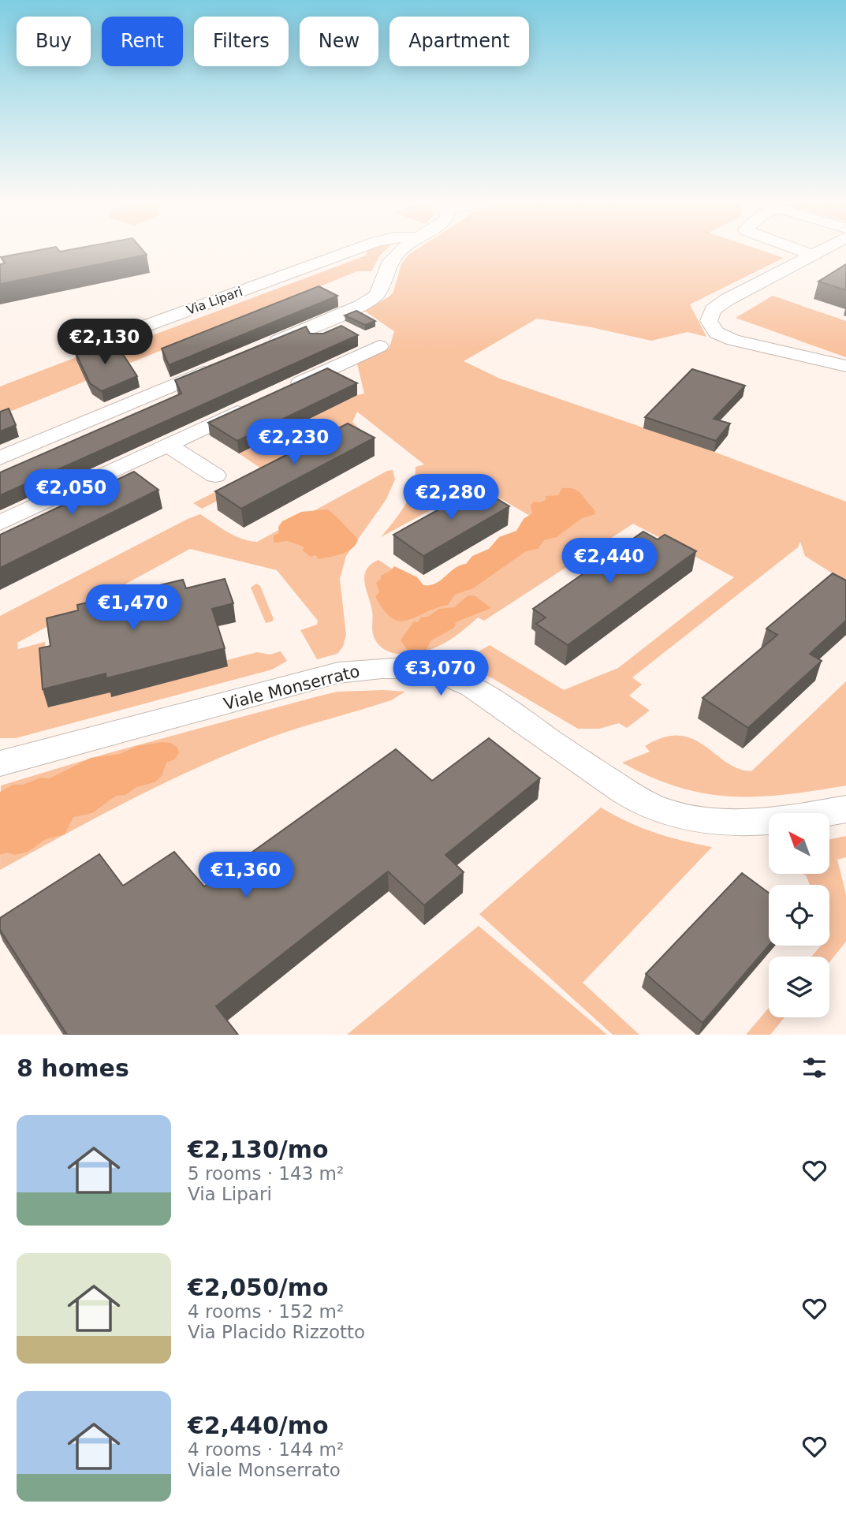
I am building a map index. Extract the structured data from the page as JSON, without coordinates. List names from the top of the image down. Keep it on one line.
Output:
{"streets":{"street":["Via Lipari","Viale Monserrato"]},"north":"top left","page":{"chip":["Buy","Rent","Filters","New","Apartment"],"price":["€2,130","€2,230","€2,050","€2,280","€2,440","€1,470","€3,070","€1,360"],"heading":"8 homes","list":[{"name":"€2,130/mo","note":"5 rooms · 143 m² · Via Lipari"},{"name":"€2,050/mo","note":"4 rooms · 152 m² · Via Placido Rizzotto"},{"name":"€2,440/mo","note":"4 rooms · 144 m² · Viale Monserrato"}]}}
